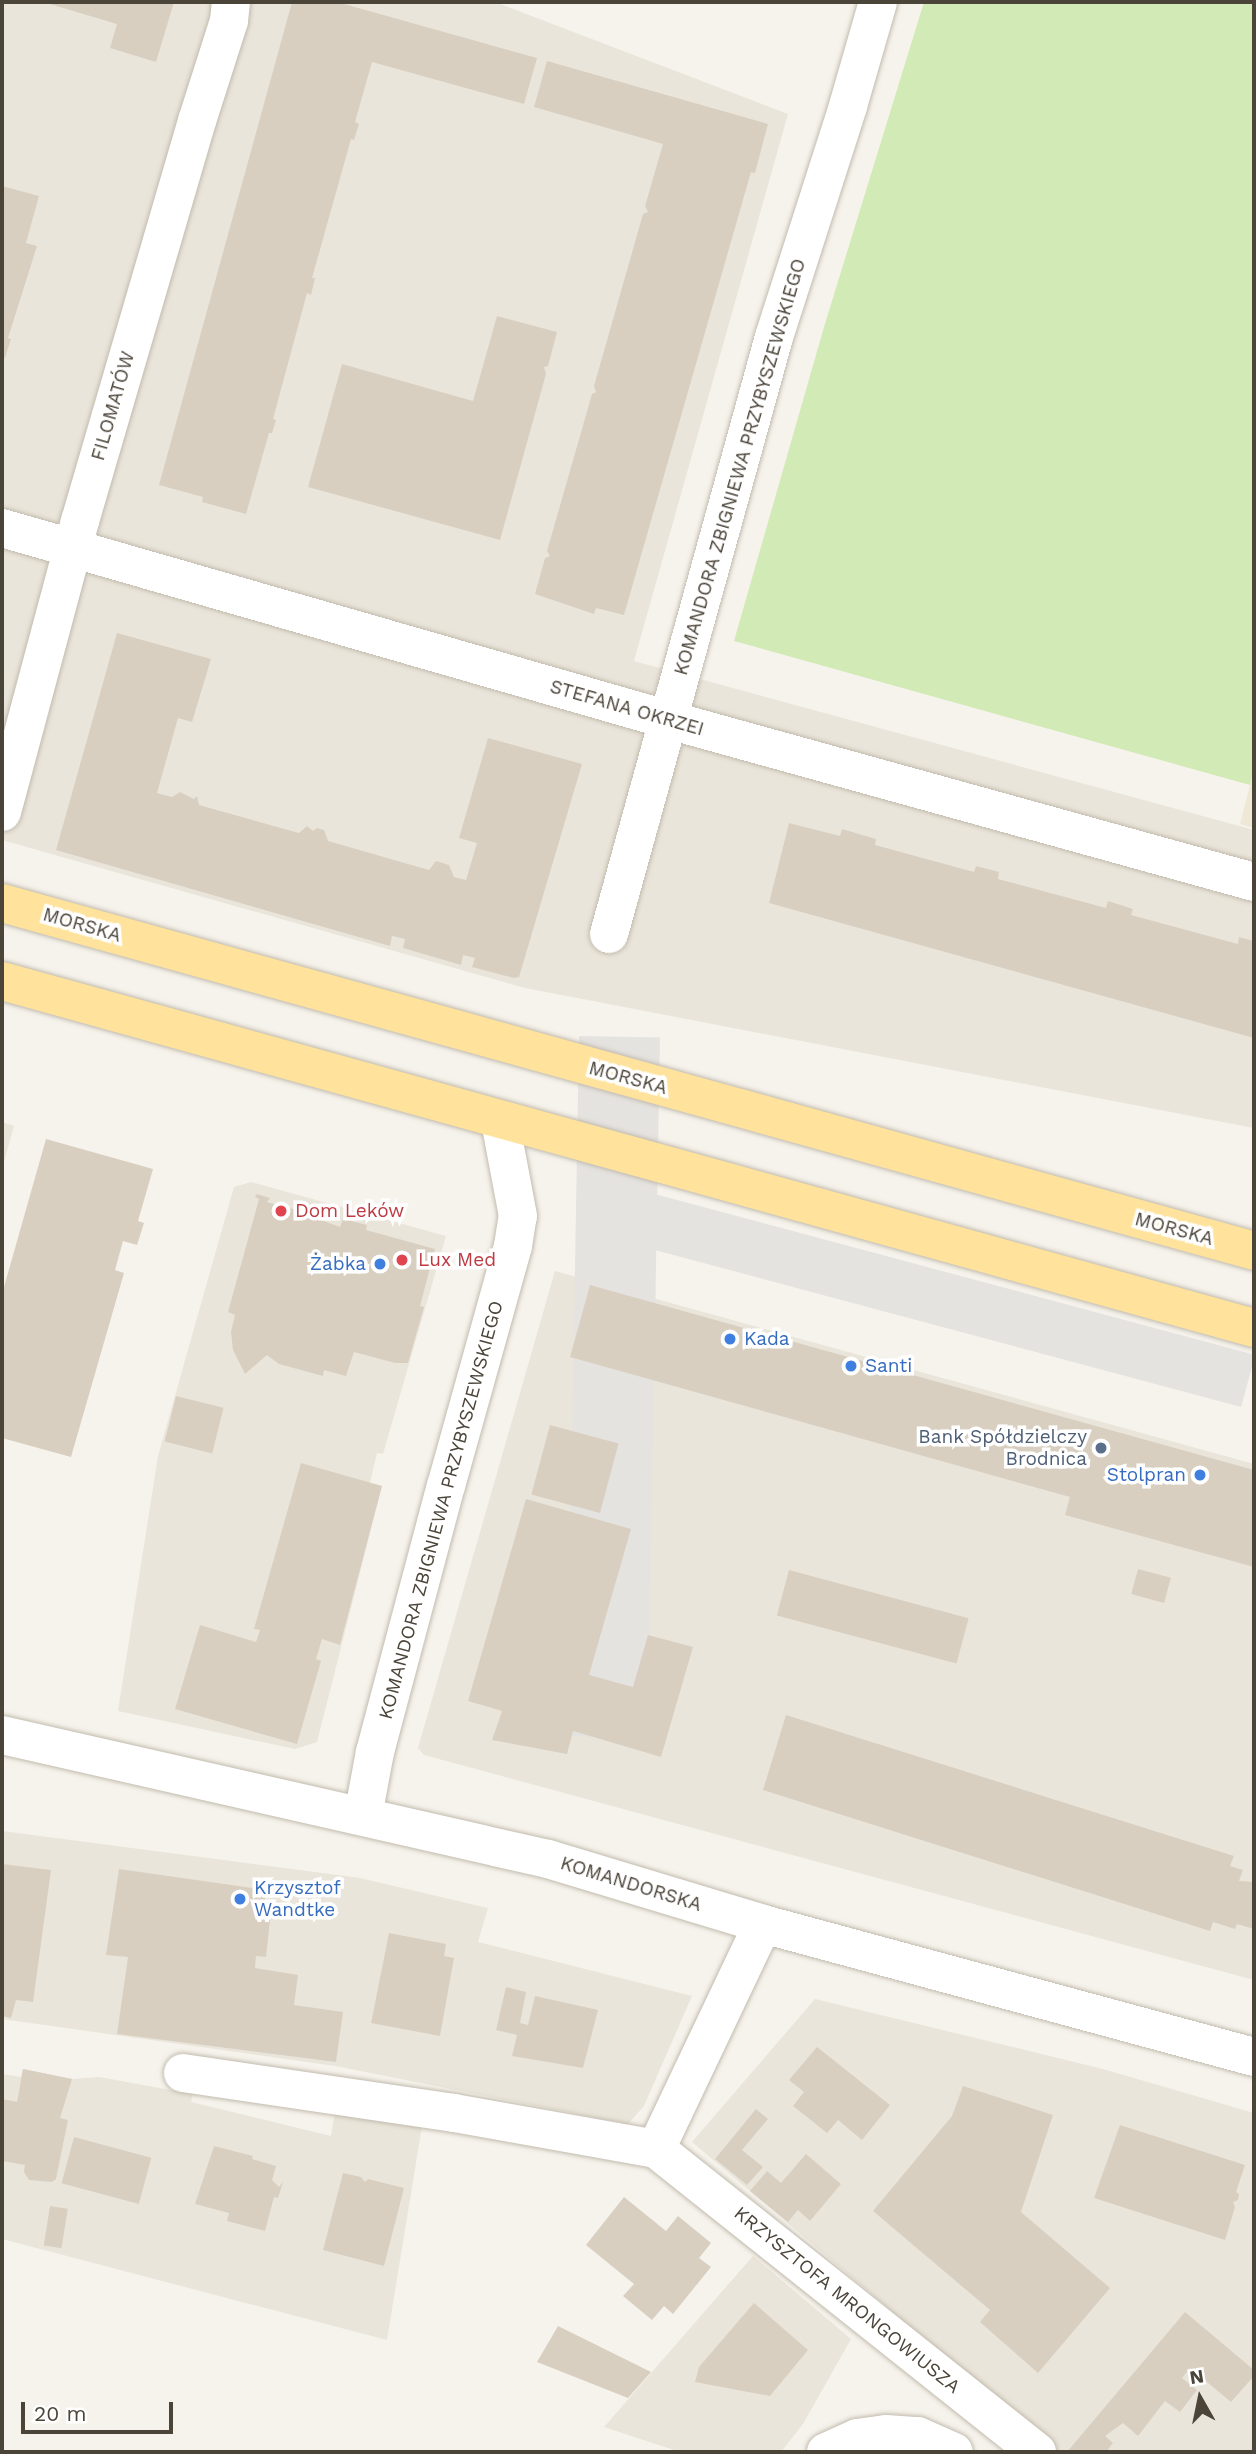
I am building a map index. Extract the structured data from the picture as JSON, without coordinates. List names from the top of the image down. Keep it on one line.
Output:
{"streets":{"main road":["MORSKA"],"street":["FILOMATÓW","KOMANDORA ZBIGNIEWA PRZYBYSZEWSKIEGO","STEFANA OKRZEI","KOMANDORSKA","KRZYSZTOFA MRONGOWIUSZA"]},"crossings":[["FILOMATÓW","STEFANA OKRZEI"],["KOMANDORA ZBIGNIEWA PRZYBYSZEWSKIEGO","STEFANA OKRZEI"],["KOMANDORA ZBIGNIEWA PRZYBYSZEWSKIEGO","KOMANDORSKA"]],"places":["Dom Leków","Lux Med","Żabka","Kada","Santi","Bank Spółdzielczy Brodnica","Stolpran","Krzysztof Wandtke"],"scale_bar":"20 m","north":"top"}
